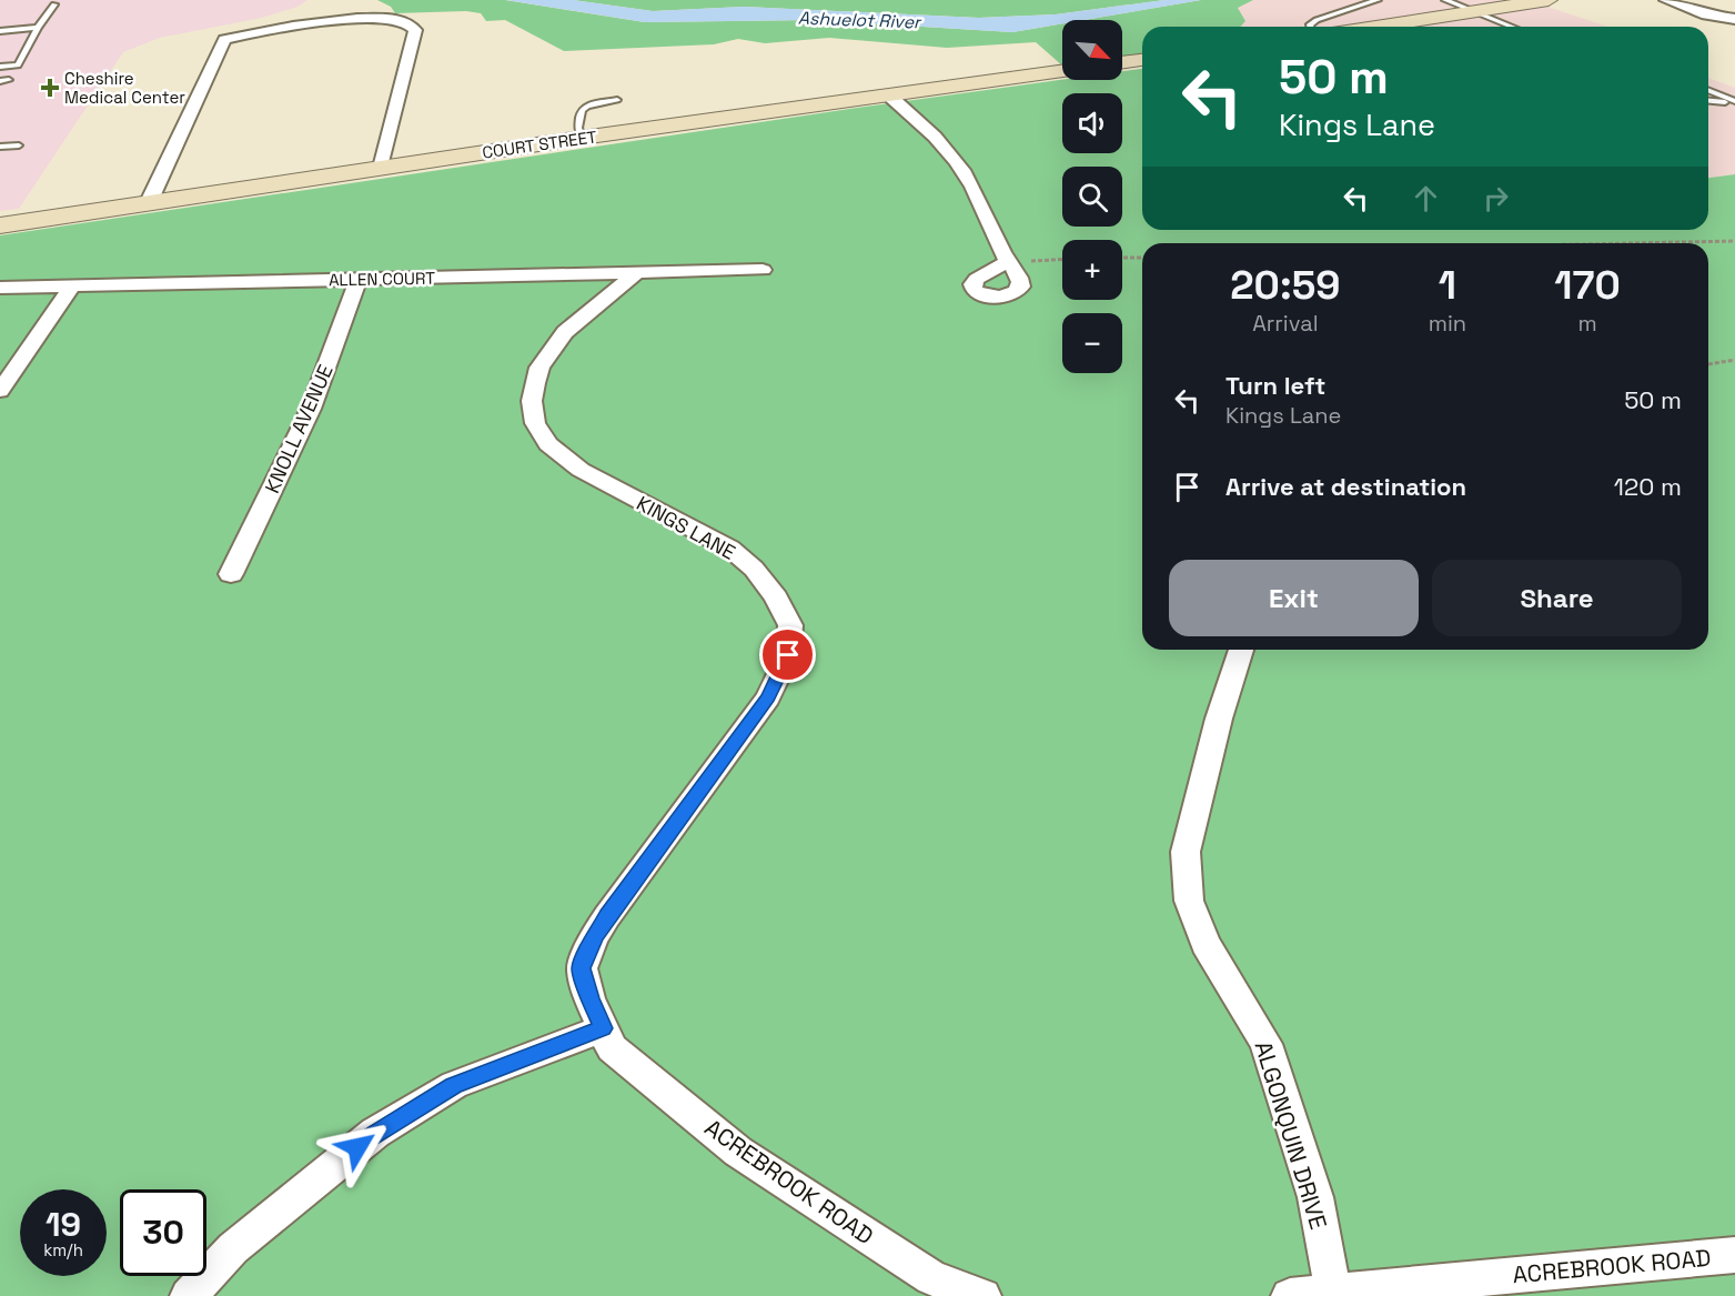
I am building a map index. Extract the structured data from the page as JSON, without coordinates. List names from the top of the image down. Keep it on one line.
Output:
{"streets":{"main road":["COURT STREET"],"street":["ALLEN COURT","KNOLL AVENUE","KINGS LANE","ALGONQUIN DRIVE","ACREBROOK ROAD"]},"crossings":[["ALLEN COURT","KNOLL AVENUE"],["ALLEN COURT","KINGS LANE"],["KINGS LANE","ACREBROOK ROAD"],["ALGONQUIN DRIVE","ACREBROOK ROAD"]],"water":["Ashuelot River"],"places":{"health":["Cheshire Medical Center"]},"north":"bottom right","page":{"map_buttons":["+","−"],"turn":["50 m","Kings Lane"],"eta":["20:59","Arrival","1","min","170","m"],"list":[{"name":"Turn left","note":"Kings Lane","value":"50 m"},{"name":"Arrive at destination","value":"120 m"}],"buttons":["Exit","Share"],"speed":"19 km/h","limit":"30"}}
